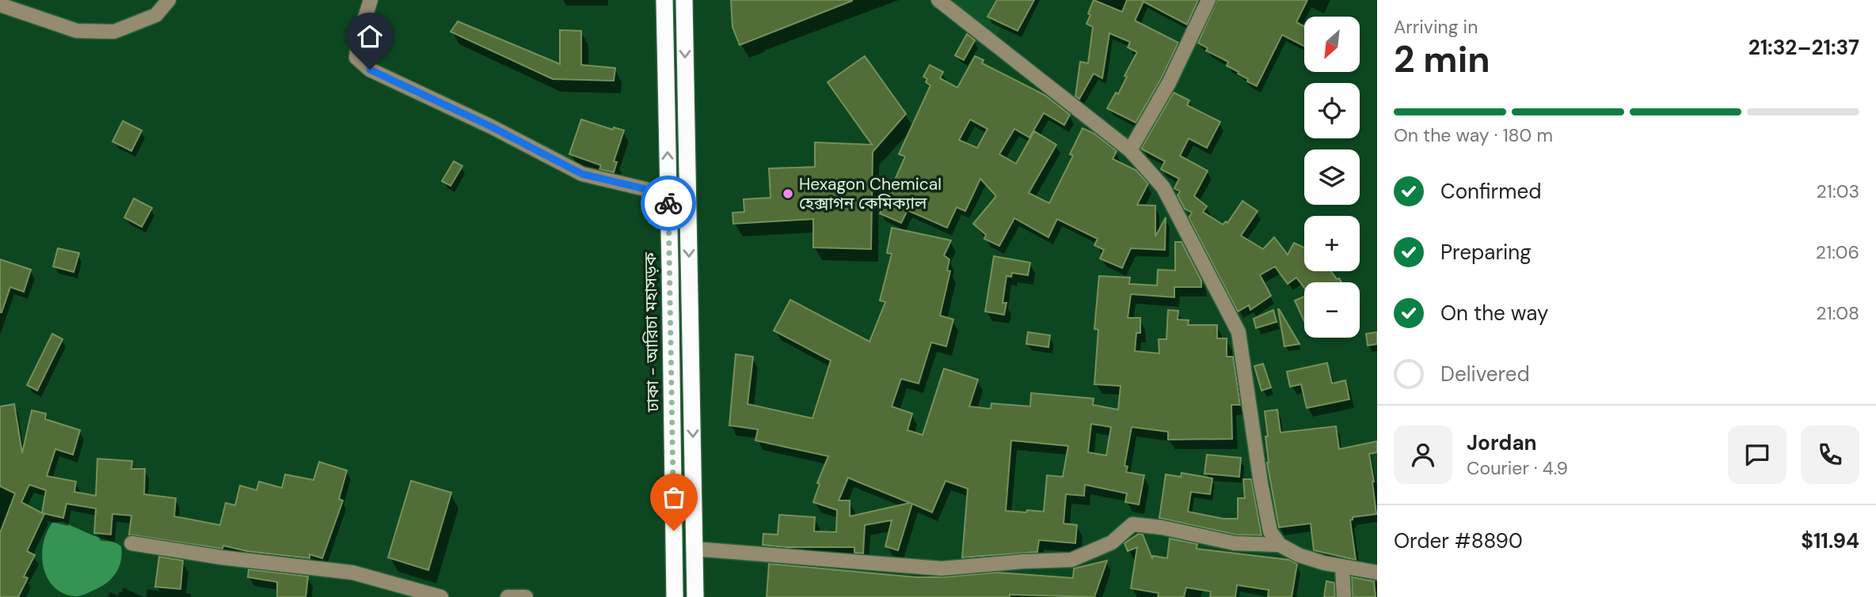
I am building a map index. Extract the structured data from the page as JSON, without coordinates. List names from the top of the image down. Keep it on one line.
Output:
{"streets":{"highway":["ঢাকা - আরিচা মহাসড়ক"]},"places":["Hexagon Chemical হেক্সাগন কেমিক্যাল"],"north":"bottom left","page":{"heading":["2 min","Arriving in","21:32–21:37"],"panel":["Jordan","Courier · 4.9","Order #8890","$11.94"],"map_buttons":["+","−"],"bar":"On the way · 180 m","list":[["Confirmed","21:03"],["Preparing","21:06"],["On the way","21:08"],"Delivered"]}}
